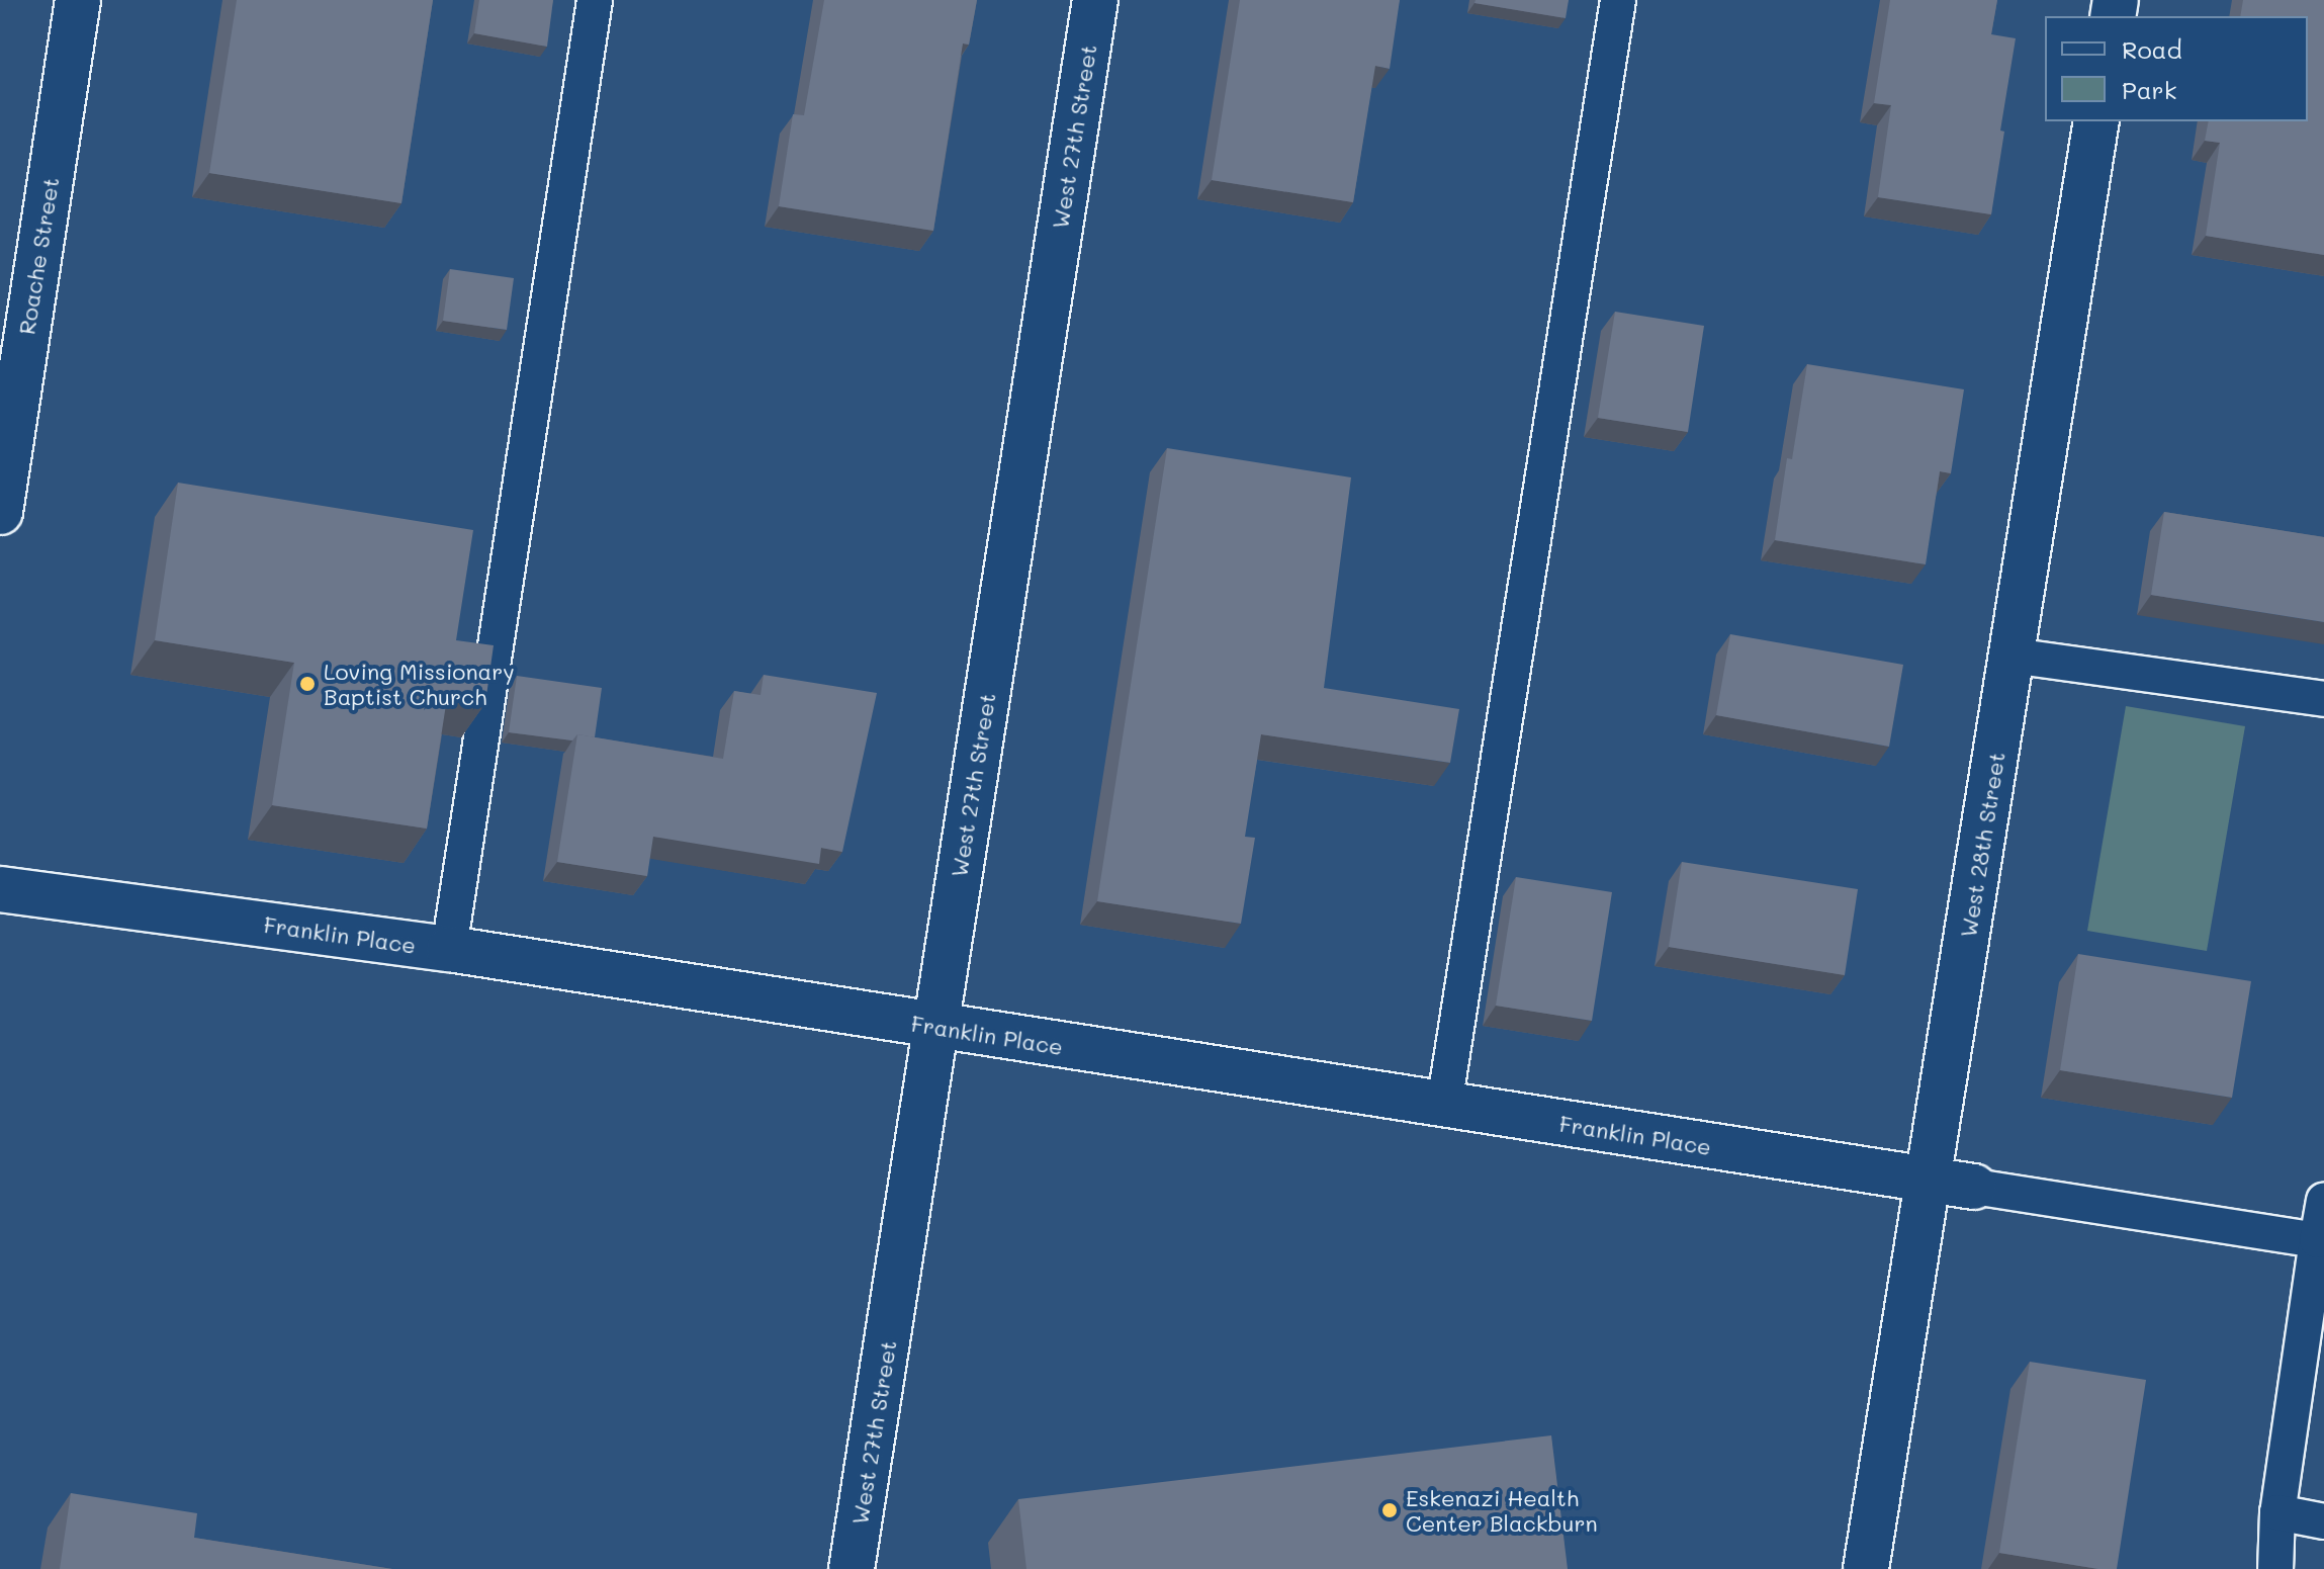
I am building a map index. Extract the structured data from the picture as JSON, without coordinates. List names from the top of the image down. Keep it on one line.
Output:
{"streets":{"street":["West 27th Street","Roache Street","West 28th Street","Franklin Place"]},"crossings":[["West 27th Street","Franklin Place"],["West 28th Street","Franklin Place"]],"places":["Loving Missionary Baptist Church","Eskenazi Health Center Blackburn"],"legend":["Road","Park"]}
